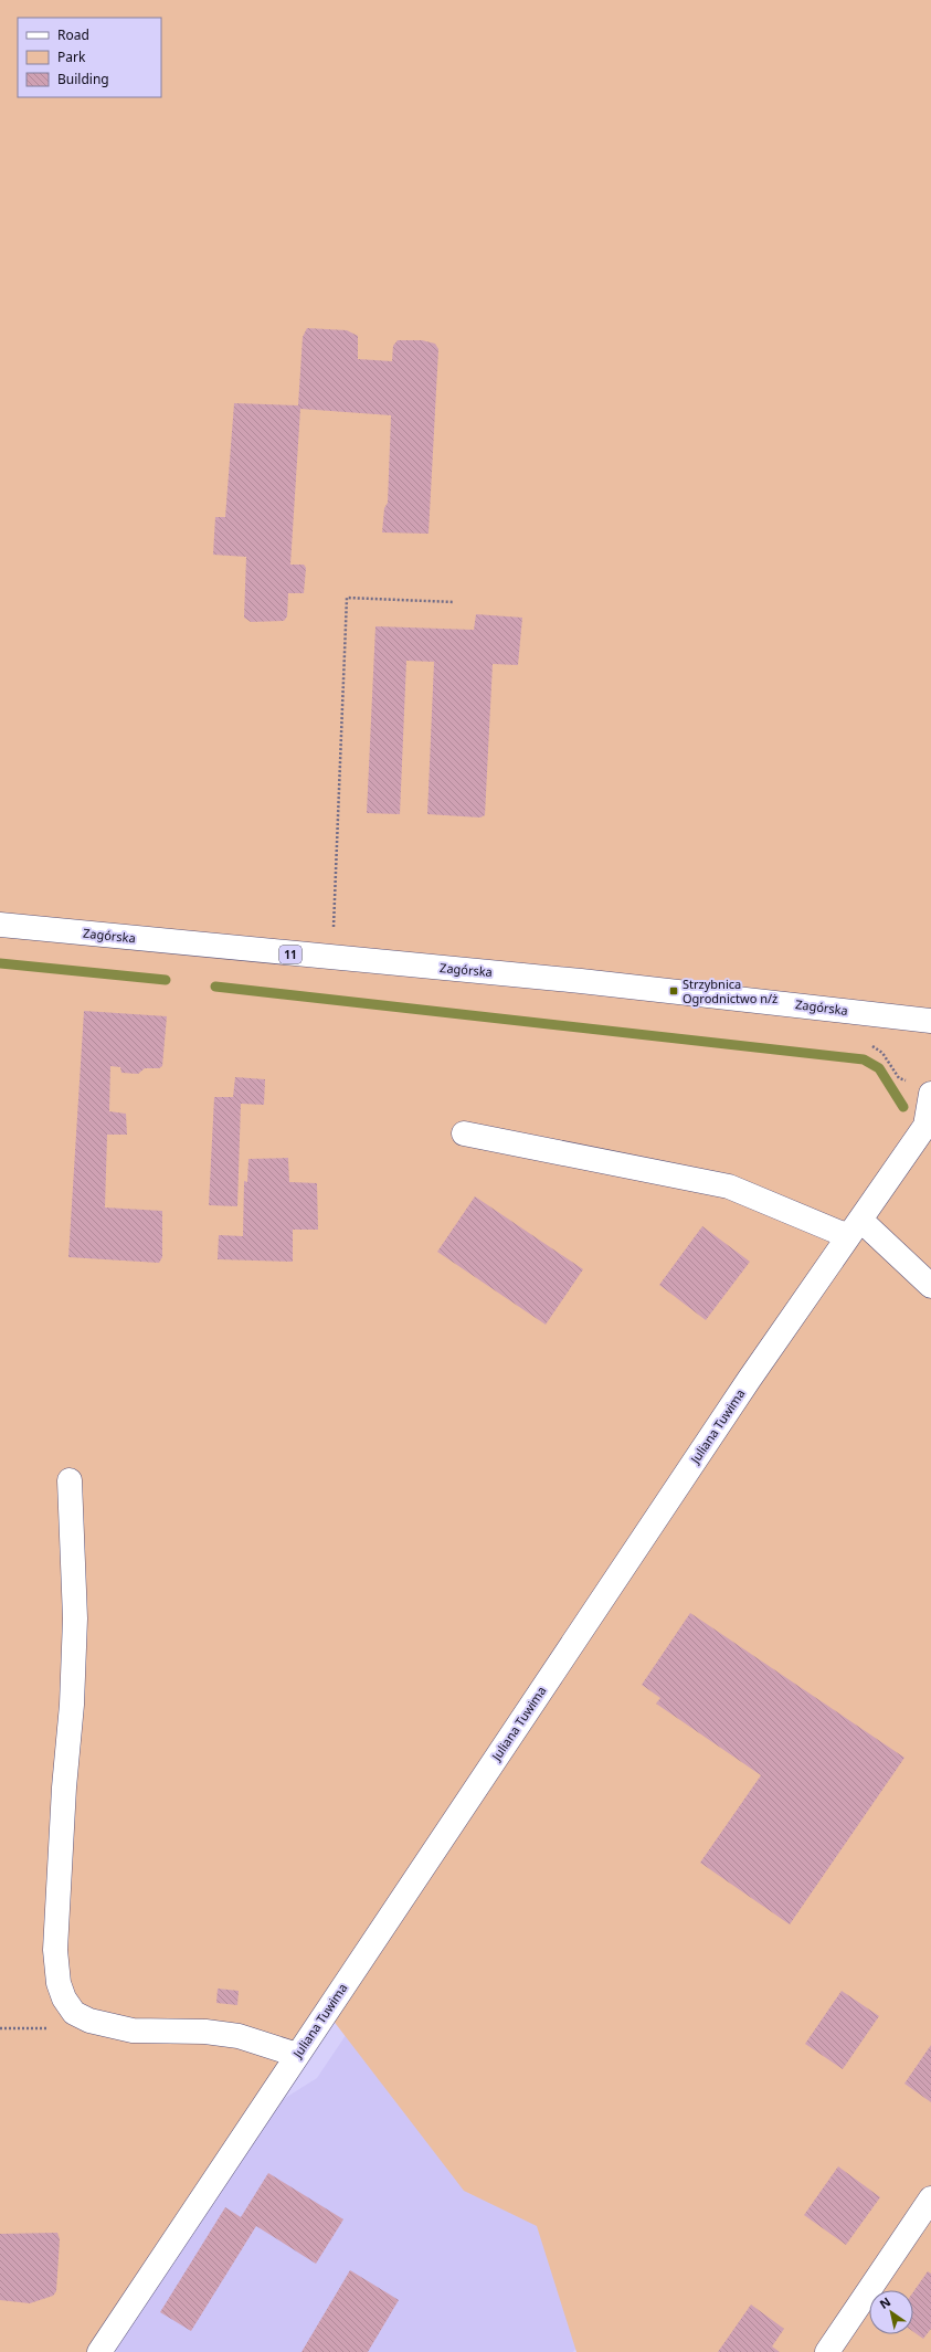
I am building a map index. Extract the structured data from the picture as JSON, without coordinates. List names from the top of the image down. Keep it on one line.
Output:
{"streets":{"main road":["Zagórska","11","Juliana Tuwima"]},"places":{"transit":["Strzybnica Ogrodnictwo n/ż"]},"legend":["Road","Park","Building"],"north":"top left"}
